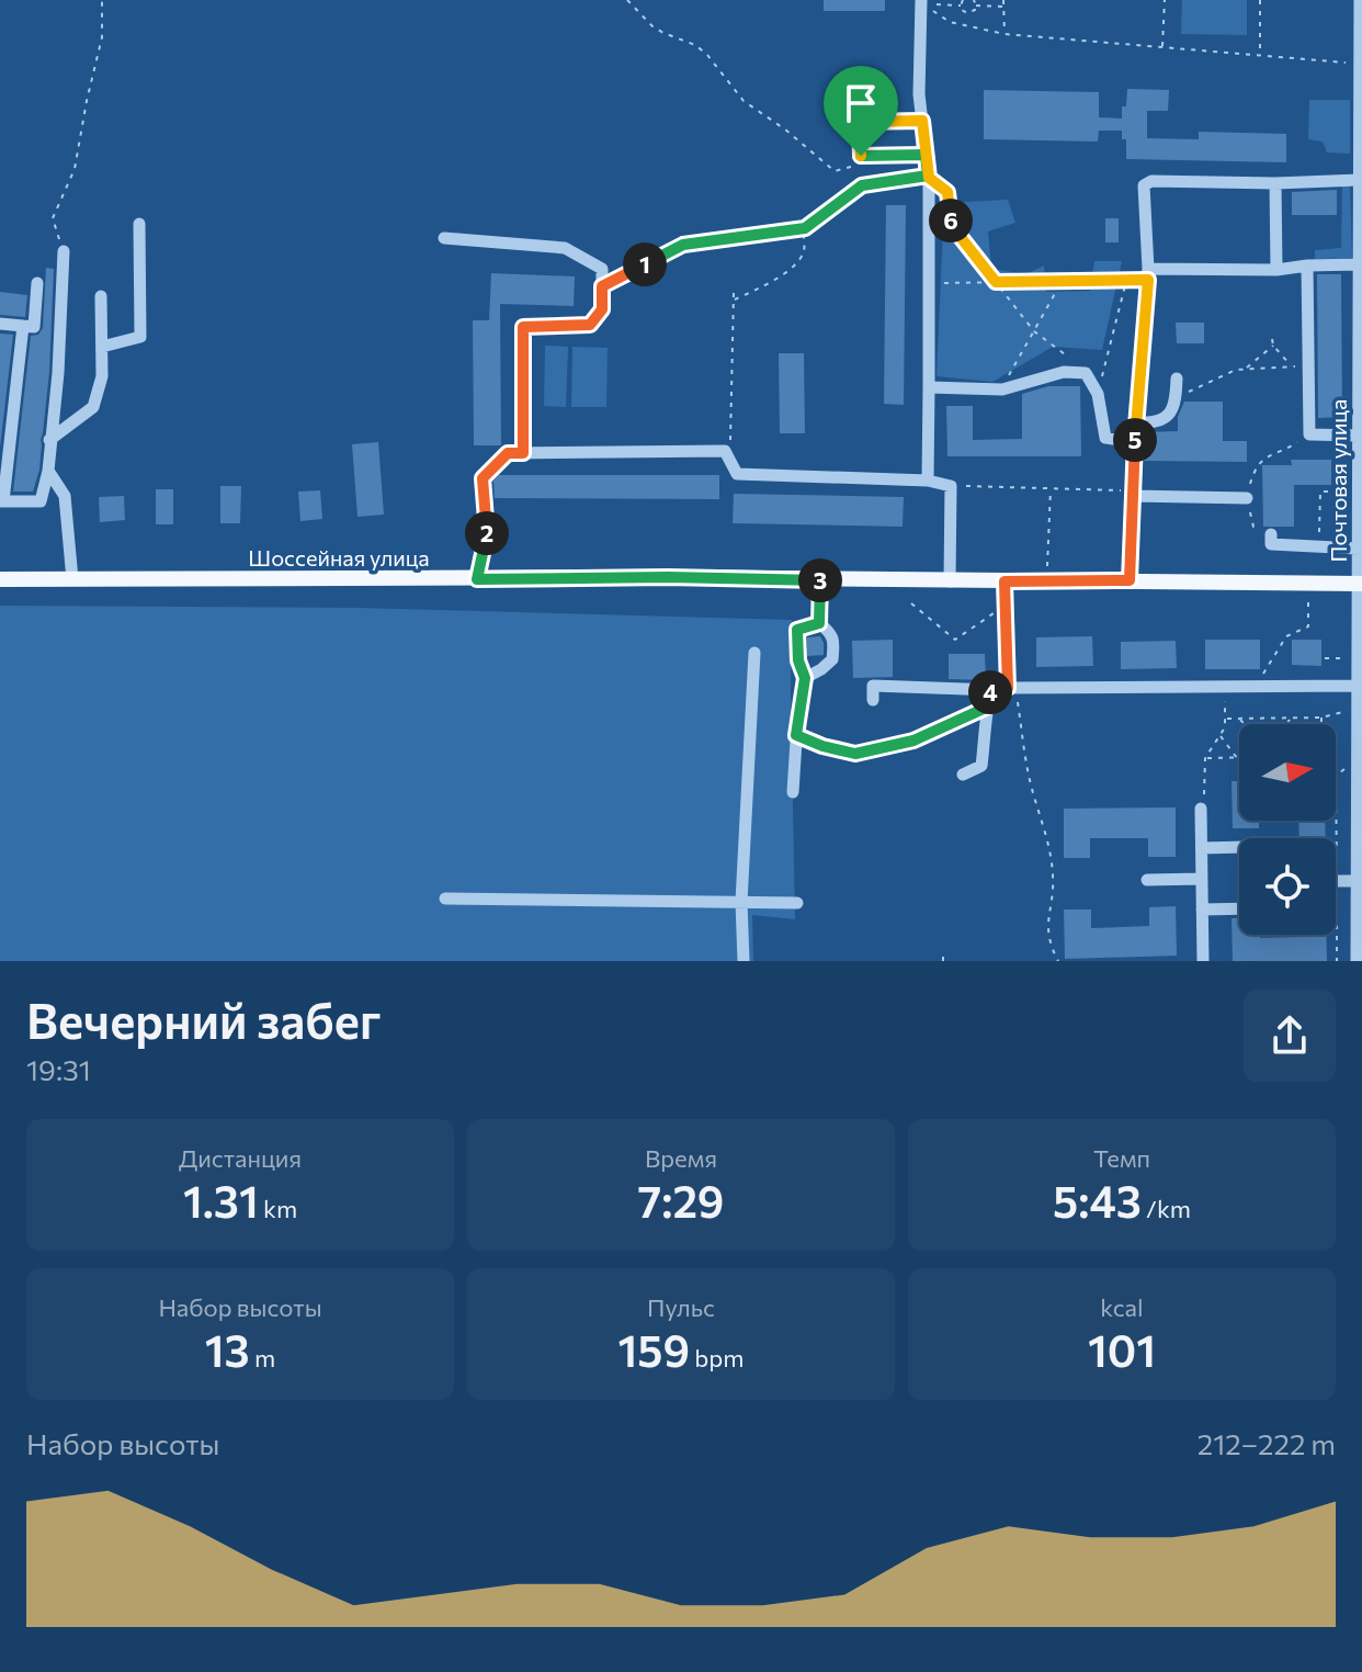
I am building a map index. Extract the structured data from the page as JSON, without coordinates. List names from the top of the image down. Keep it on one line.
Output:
{"streets":{"main road":["Шоссейная улица"],"street":["Почтовая улица"]},"crossings":[["Почтовая улица","Шоссейная улица"]],"north":"right","page":{"pins":["6","1","5","2","3","4"],"heading":["Вечерний забег","19:31"],"stats":[["Дистанция","1.31 km"],["Время","7:29"],["Темп","5:43 /km"],["Набор высоты","13 m"],["Пульс","159 bpm"],["kcal","101"]],"chart":["Набор высоты","212–222 m"]}}
